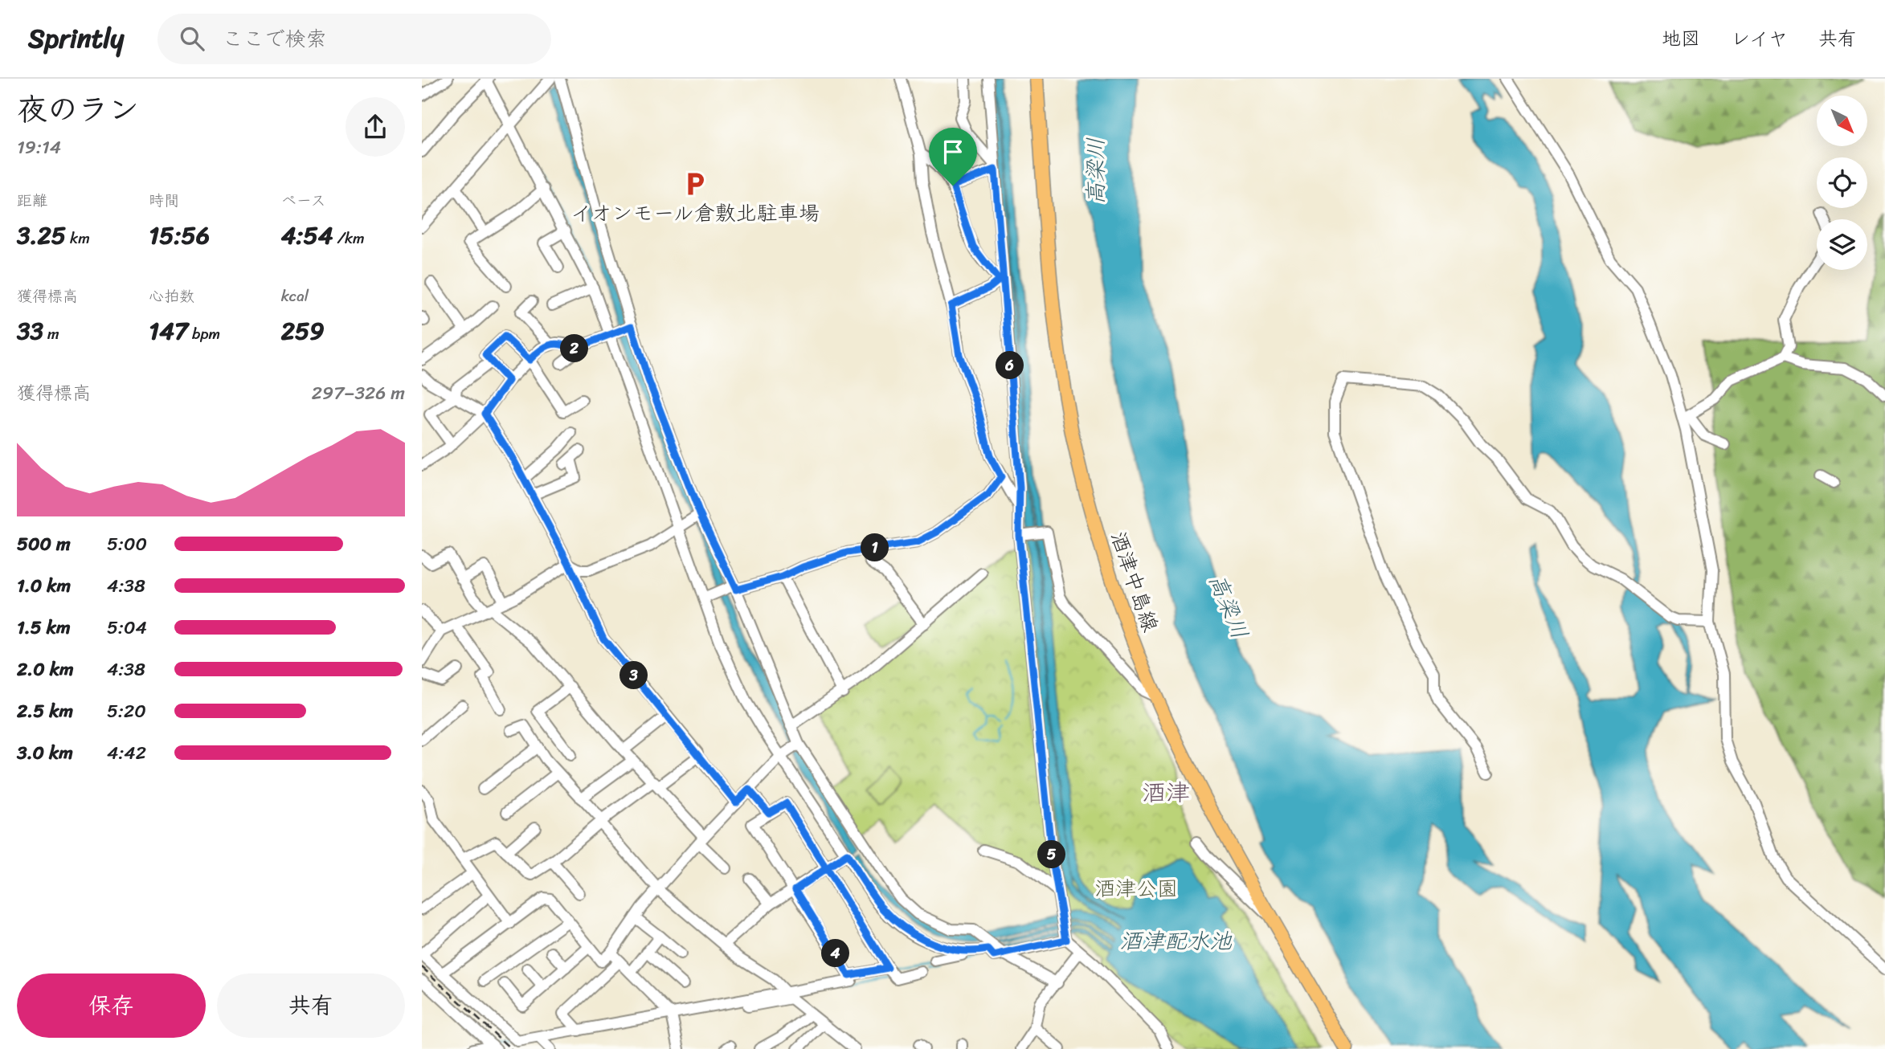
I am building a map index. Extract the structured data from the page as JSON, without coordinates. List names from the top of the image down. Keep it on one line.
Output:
{"streets":{"main road":["酒津中島線"]},"districts":["酒津"],"water":["高梁川","酒津配水池"],"parks":["酒津公園"],"places":{"parking":["イオンモール倉敷北駐車場"]},"north":"bottom right","page":{"header":"Sprintly","search":"ここで検索","nav":["地図","レイヤ","共有"],"heading":["夜のラン","19:14"],"stats":[["距離","3.25 km"],["時間","15:56"],["ペース","4:54 /km"],["獲得標高","33 m"],["心拍数","147 bpm"],["kcal","259"]],"pins":["2","6","1","3","5","4"],"chart":["獲得標高","297–326 m"],"list":[{"name":"500 m","note":"5:00"},{"name":"1.0 km","note":"4:38"},{"name":"1.5 km","note":"5:04"},{"name":"2.0 km","note":"4:38"},{"name":"2.5 km","note":"5:20"},{"name":"3.0 km","note":"4:42"}],"buttons":["保存","共有"]}}
